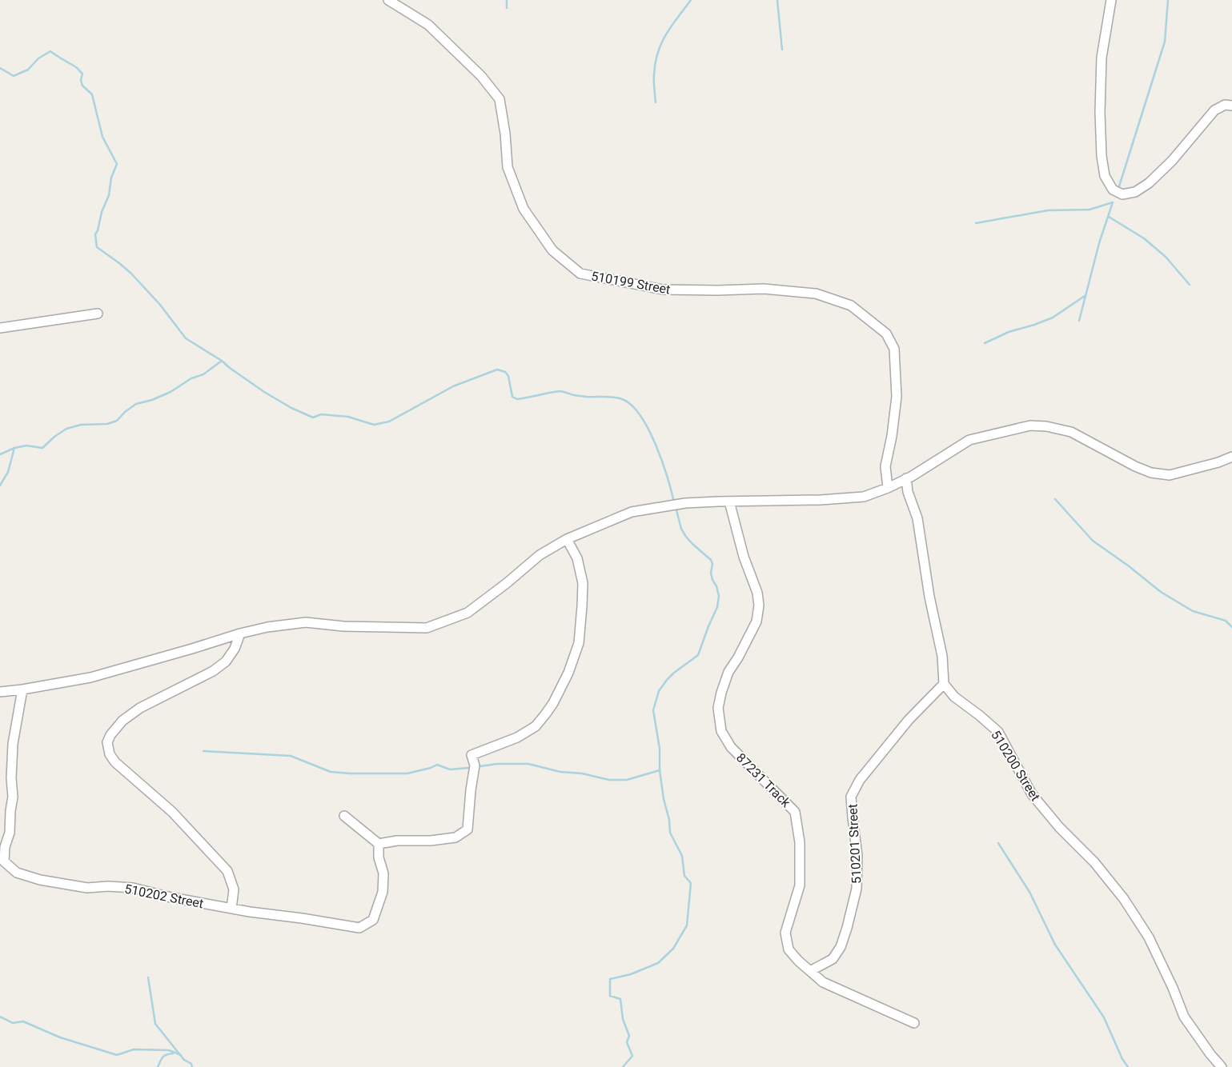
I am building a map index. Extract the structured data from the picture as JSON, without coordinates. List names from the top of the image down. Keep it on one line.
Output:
{"streets":{"street":["510199 Street","510200 Street","87231 Track","510201 Street","510202 Street"]},"crossings":[["510200 Street","510201 Street"],["87231 Track","510201 Street"]]}
